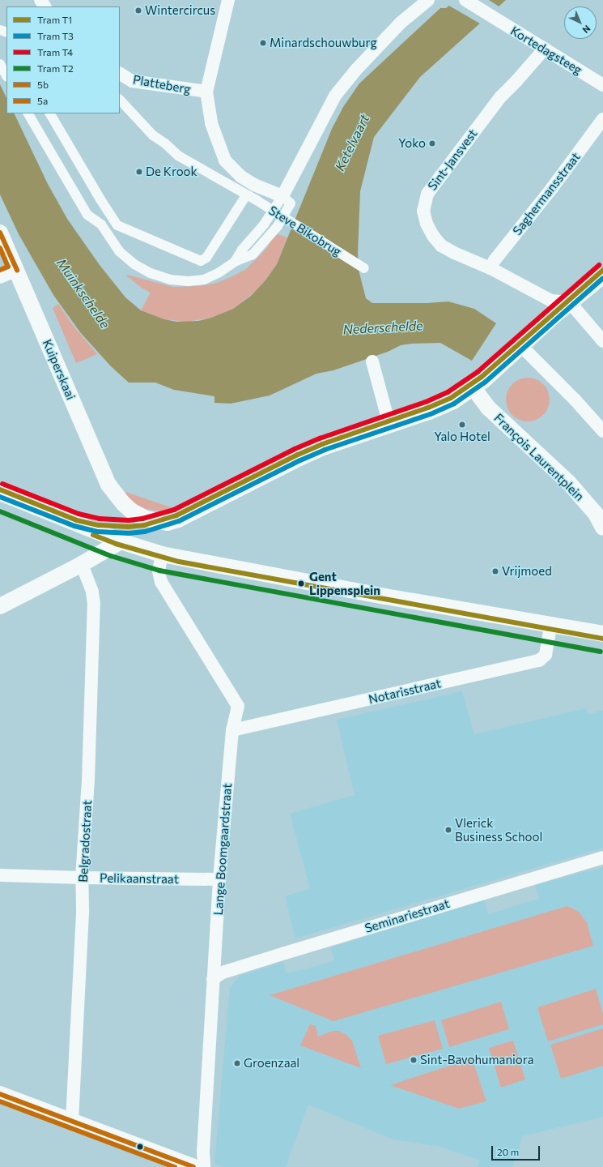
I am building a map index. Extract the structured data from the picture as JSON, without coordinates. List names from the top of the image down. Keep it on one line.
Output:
{"streets":{"street":["Kortedagsteeg","Platteberg","Sint-Jansvest","Saghermansstraat","Steve Bikobrug","Kuiperskaai","François Laurentplein","Notarisstraat","Belgradostraat","Lange Boomgaardstraat","Pelikaanstraat","Seminariestraat"]},"crossings":[["Kortedagsteeg","Sint-Jansvest"],["Sint-Jansvest","Saghermansstraat"],["Notarisstraat","Lange Boomgaardstraat"],["Belgradostraat","Pelikaanstraat"],["Lange Boomgaardstraat","Pelikaanstraat"],["Lange Boomgaardstraat","Seminariestraat"]],"water":["Ketelvaart","Muinkschelde","Nederschelde"],"places":["Wintercircus","Minardschouwburg","Yoko","De Krook","Yalo Hotel","Vrijmoed","Gent Lippensplein","Vlerick Business School","Sint-Bavohumaniora","Groenzaal"],"lines":["transit line 5b","transit line 5a","tram line T4","tram line T1","tram line T3","tram line T2"],"legend":["Tram T1","Tram T3","Tram T4","Tram T2","5b","5a"],"scale_bar":"20 m","north":"bottom right"}
